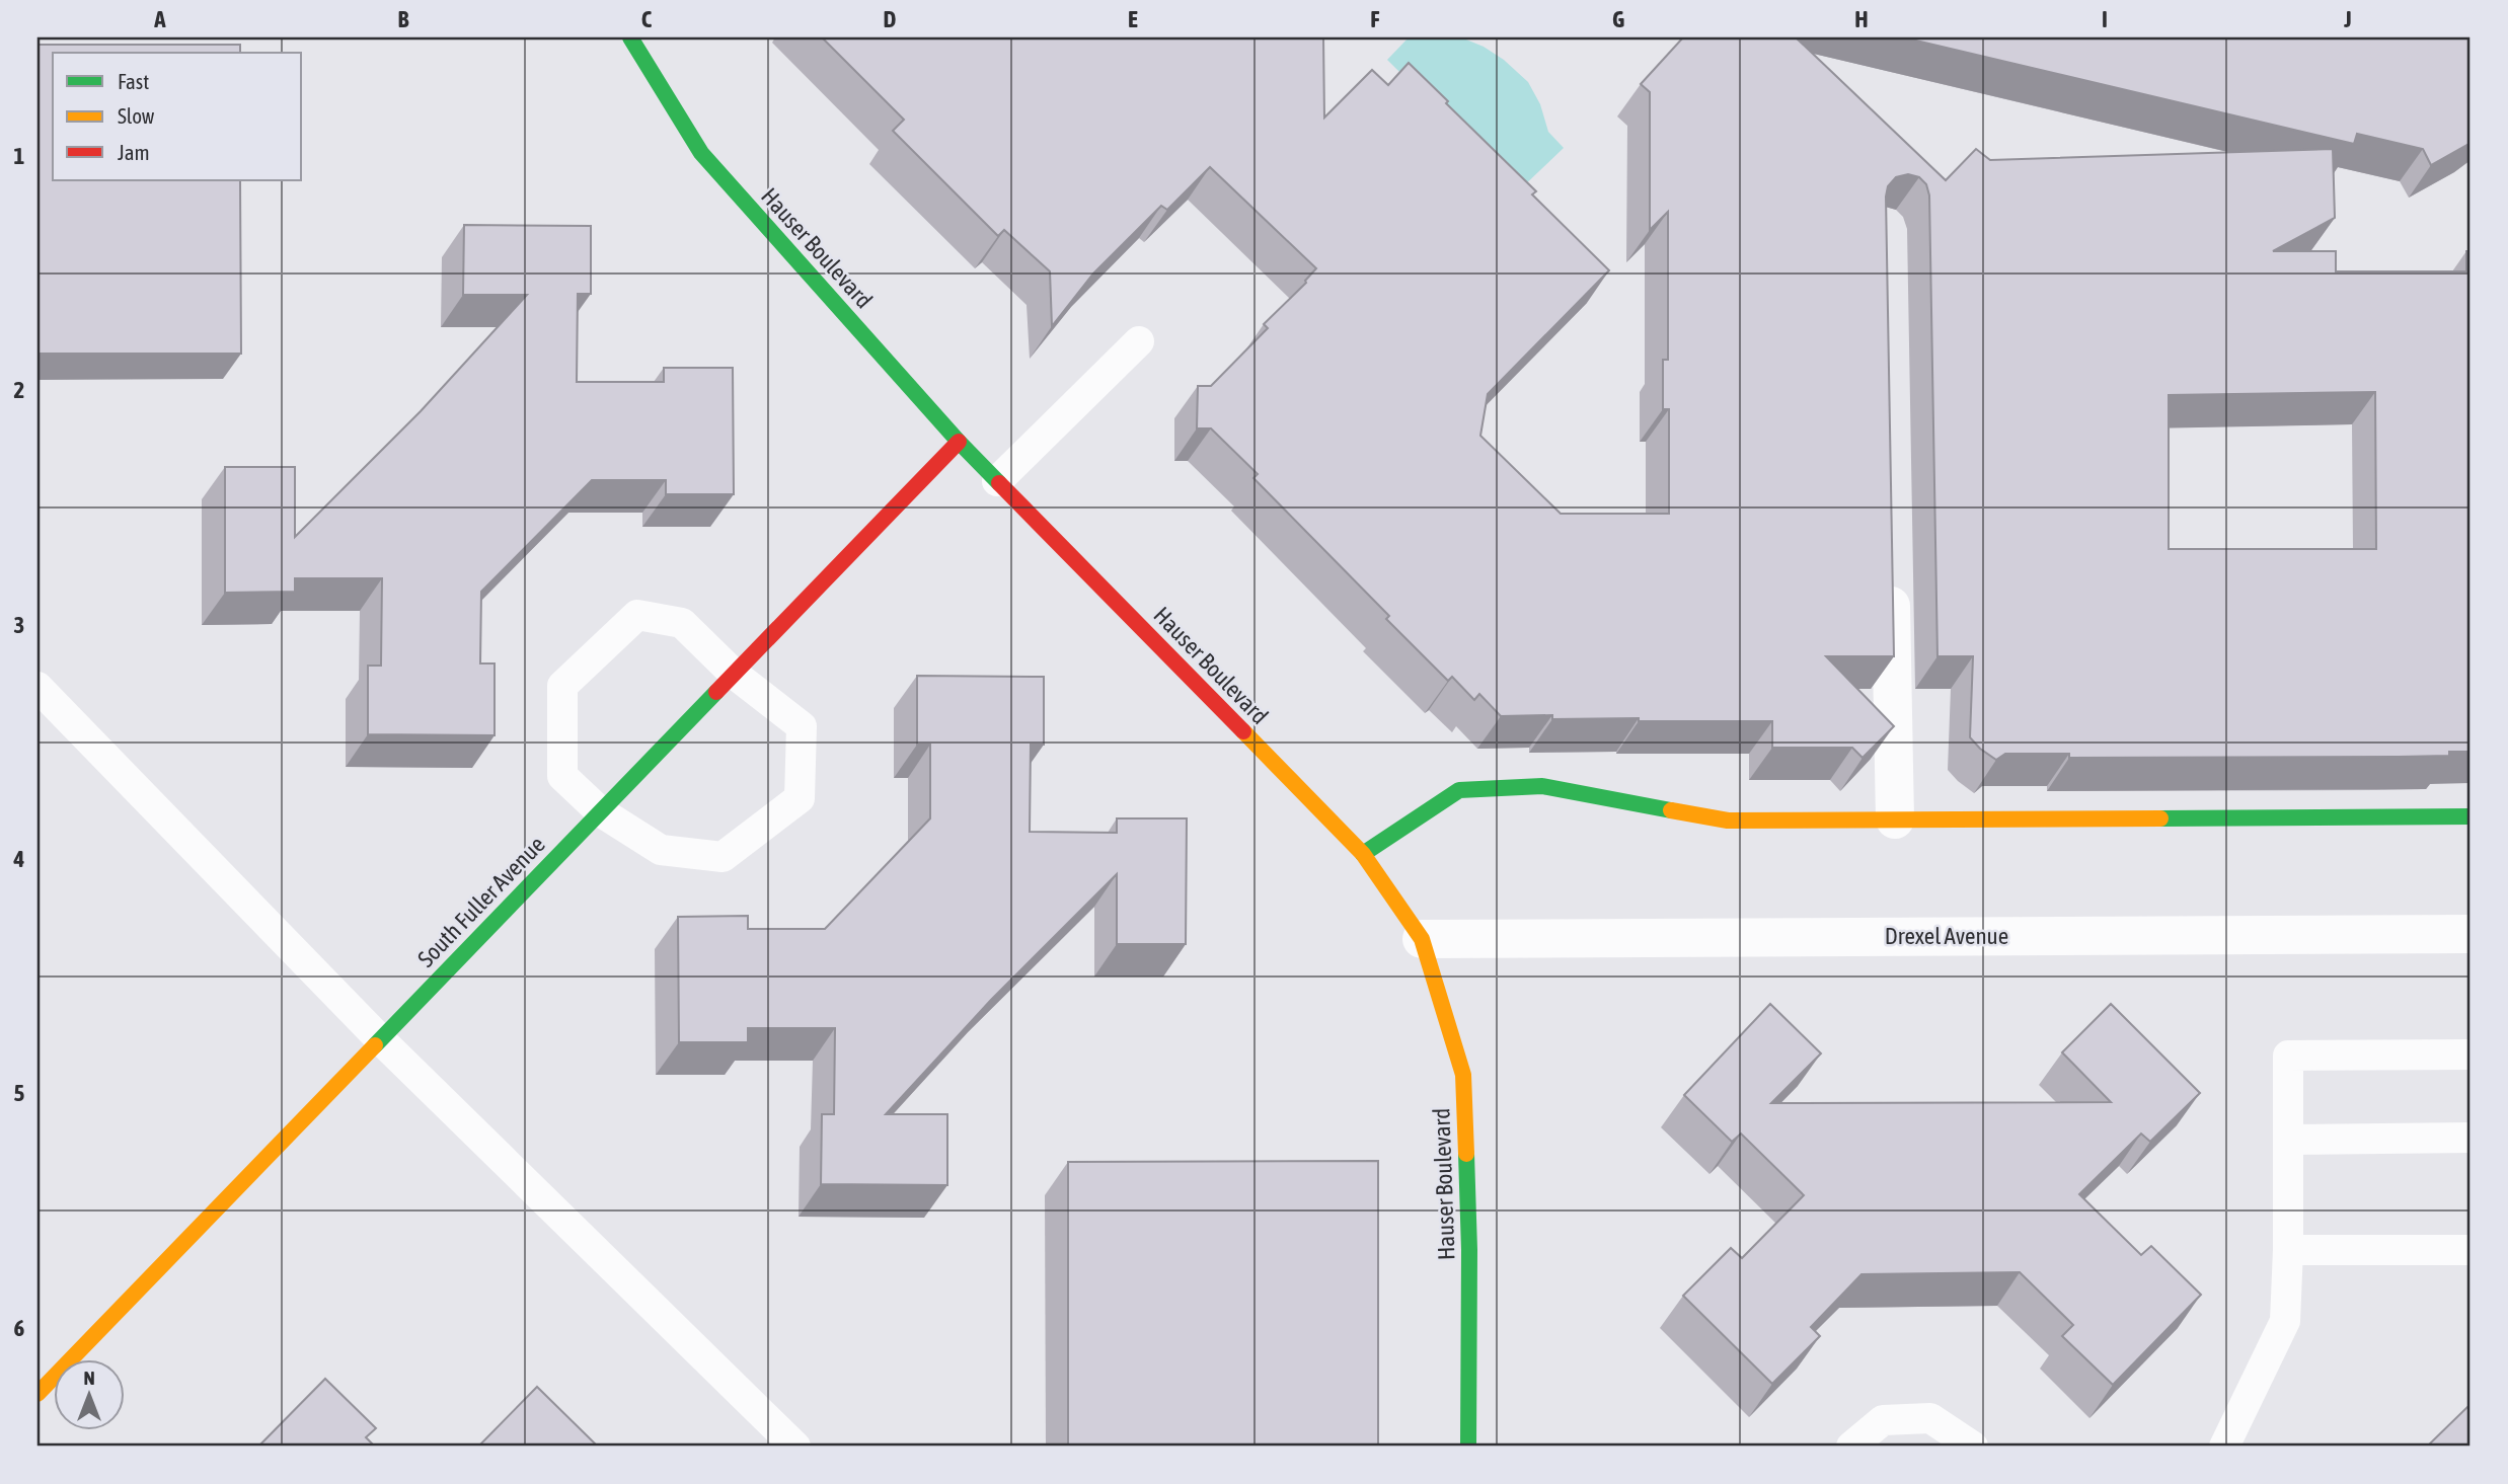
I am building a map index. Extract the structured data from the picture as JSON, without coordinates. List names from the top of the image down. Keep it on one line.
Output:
{"streets":{"street":["Hauser Boulevard","South Fuller Avenue","Drexel Avenue"]},"crossings":[["Hauser Boulevard","South Fuller Avenue"],["Hauser Boulevard","Drexel Avenue"]],"legend":["Fast","Slow","Jam"],"north":"top","grid":{"columns":["A","B","C","D","E","F","G","H","I","J"],"rows":["1","2","3","4","5","6"]}}
